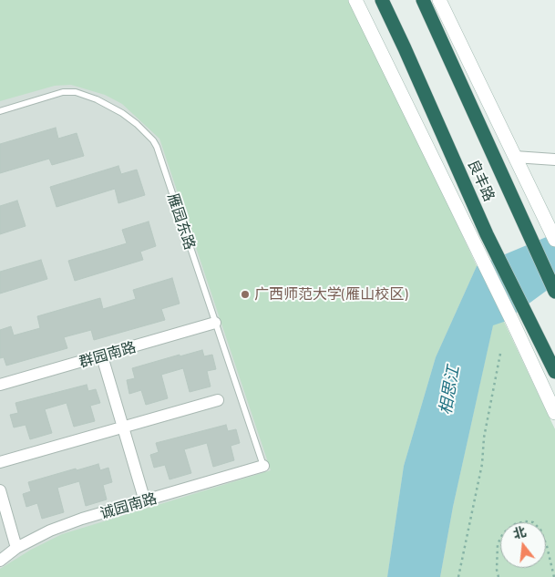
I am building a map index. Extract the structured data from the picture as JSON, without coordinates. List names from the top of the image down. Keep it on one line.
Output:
{"streets":{"highway":["良丰路"],"street":["群园南路","诚园南路"],"lane":["雁园东路"]},"crossings":[["雁园东路","群园南路"],["雁园东路","诚园南路"]],"water":["相思江"],"places":["广西师范大学(雁山校区)"],"north":"top"}
